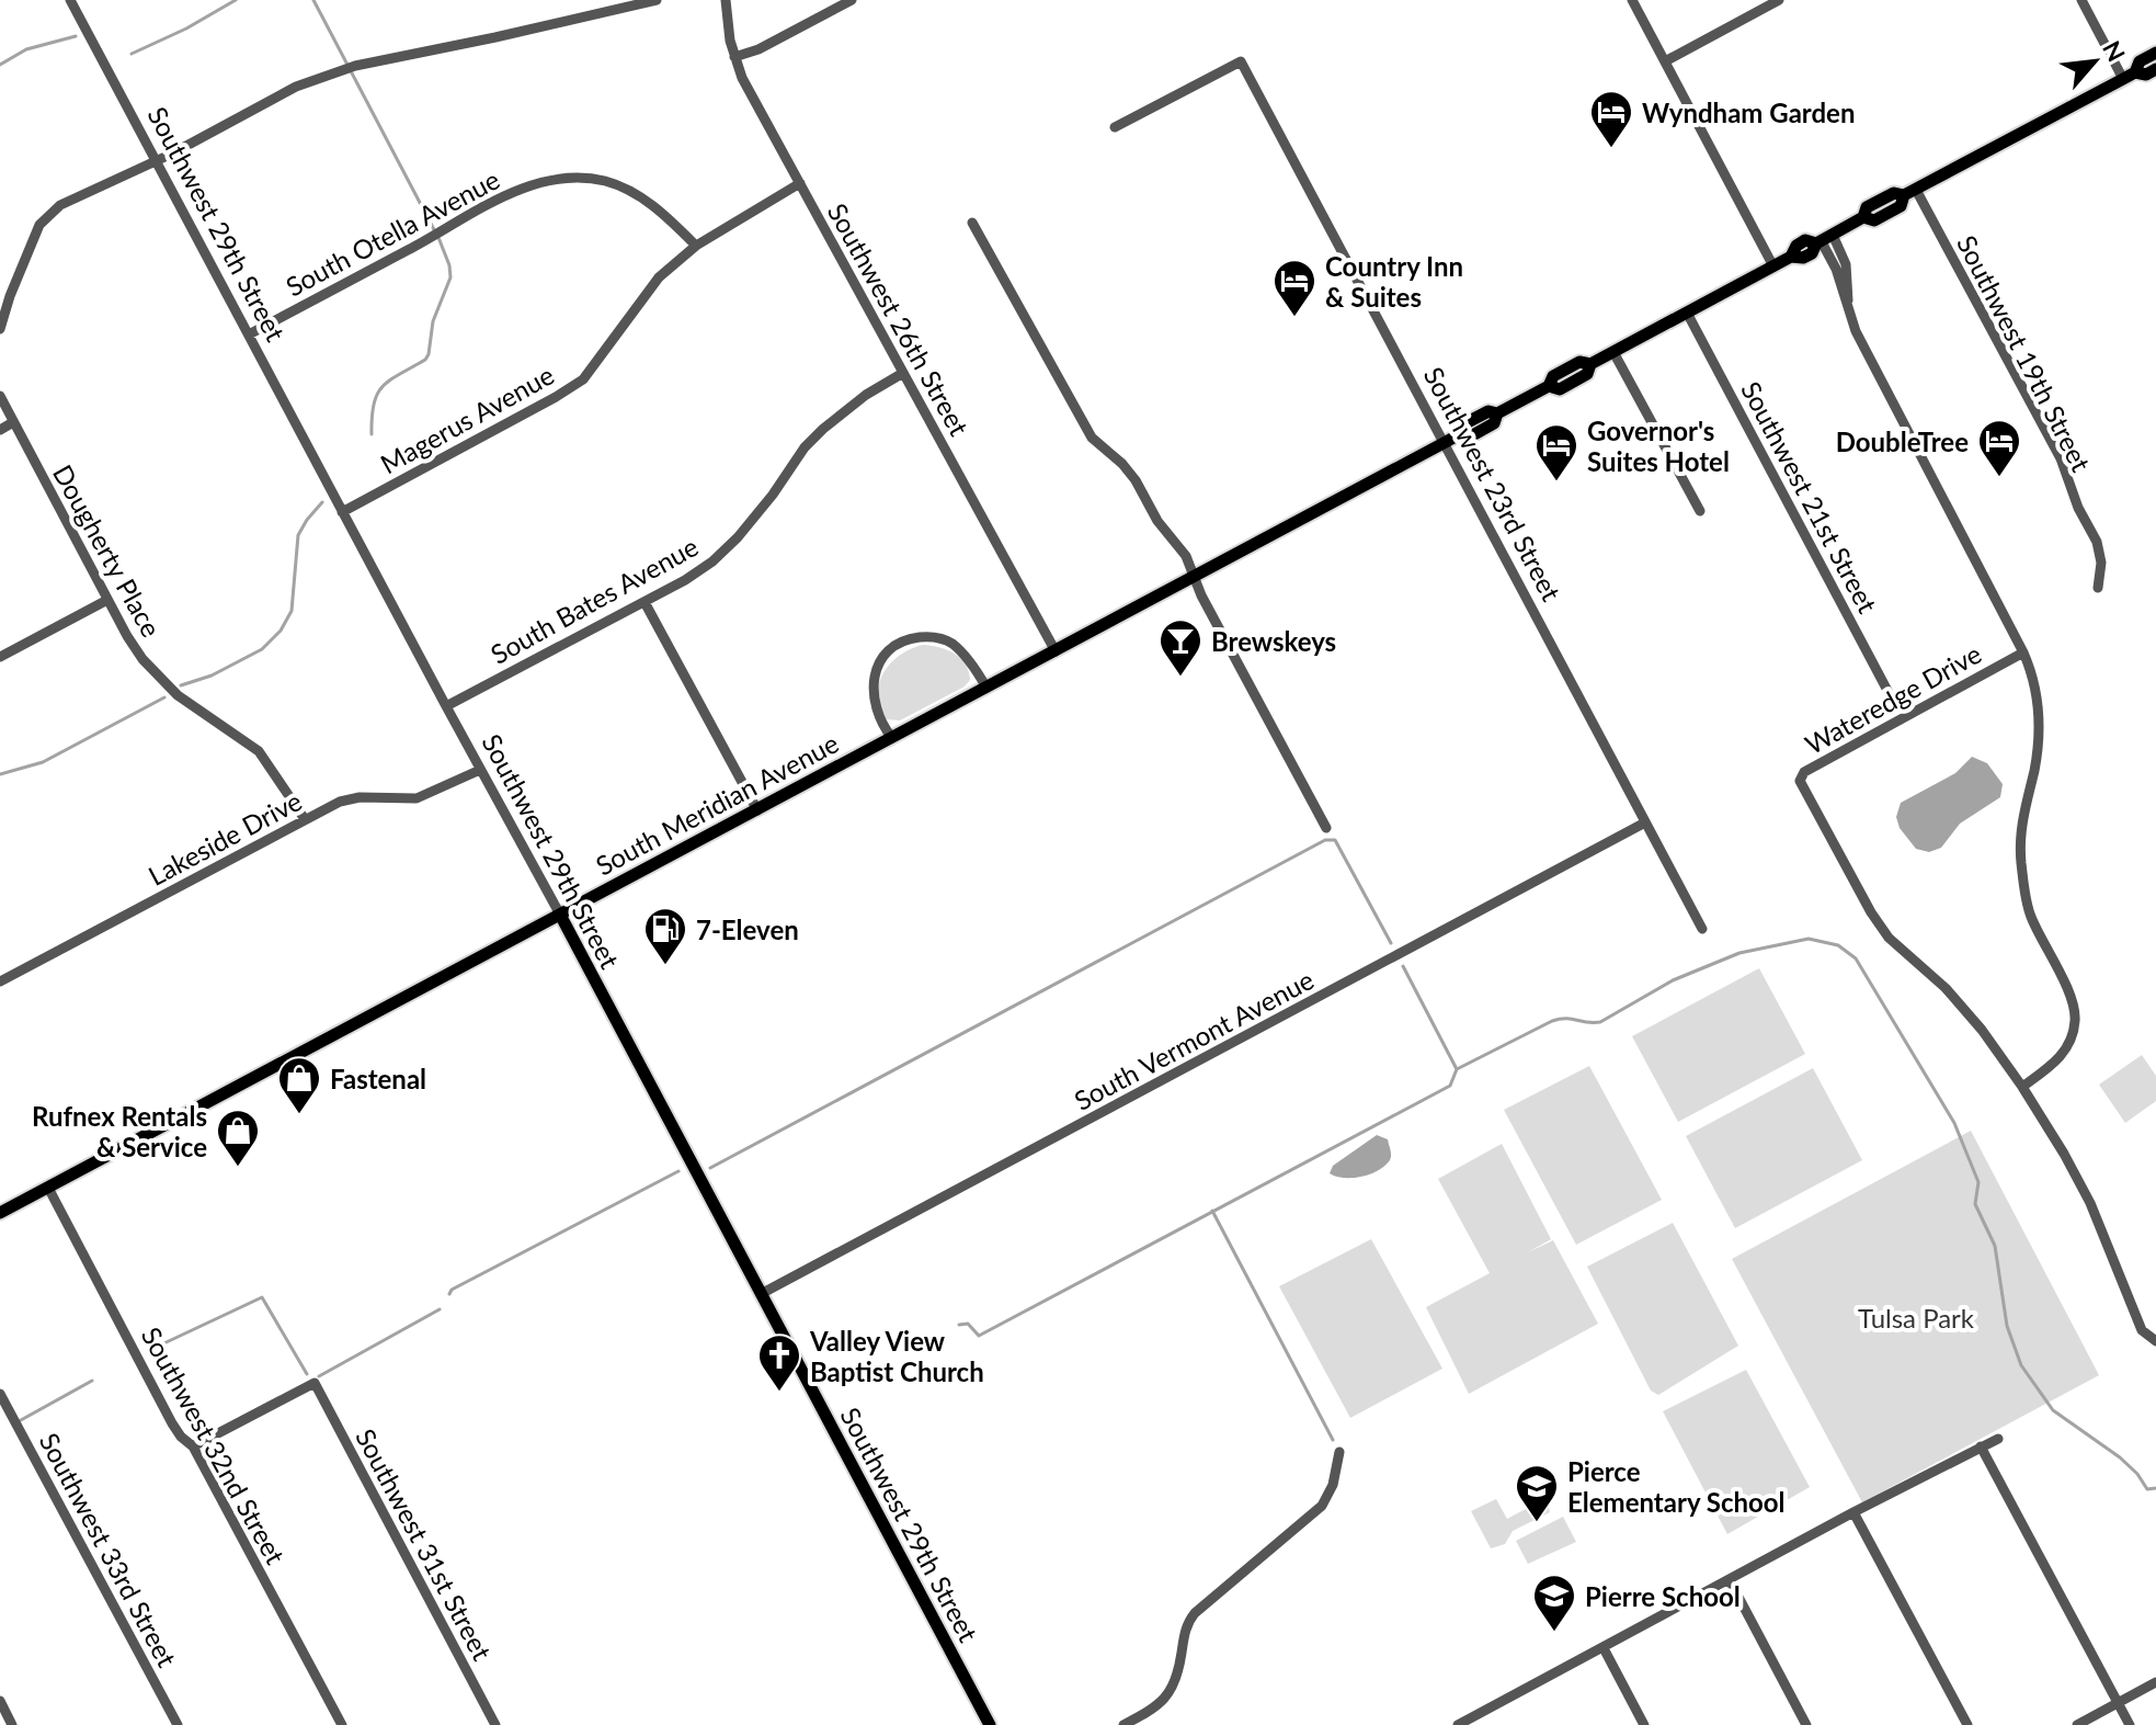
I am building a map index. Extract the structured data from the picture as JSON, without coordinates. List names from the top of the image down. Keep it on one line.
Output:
{"streets":{"main road":["Southwest 29th Street","South Meridian Avenue"],"street":["South Otella Avenue","Southwest 26th Street","Southwest 19th Street","Magerus Avenue","Southwest 23rd Street","Southwest 21st Street","Dougherty Place","South Bates Avenue","Wateredge Drive","Lakeside Drive","South Vermont Avenue","Southwest 32nd Street","Southwest 31st Street","Southwest 33rd Street"]},"crossings":[["Southwest 29th Street","South Otella Avenue"],["Southwest 29th Street","Magerus Avenue"],["Southwest 29th Street","South Bates Avenue"],["Southwest 29th Street","South Meridian Avenue"],["Southwest 29th Street","Lakeside Drive"],["Southwest 29th Street","South Vermont Avenue"],["South Otella Avenue","Magerus Avenue"],["Southwest 26th Street","Magerus Avenue"],["Southwest 26th Street","South Bates Avenue"],["Southwest 26th Street","South Meridian Avenue"],["Southwest 19th Street","South Meridian Avenue"],["Southwest 23rd Street","South Meridian Avenue"],["Southwest 23rd Street","South Vermont Avenue"],["Southwest 21st Street","South Meridian Avenue"],["Dougherty Place","Lakeside Drive"],["Wateredge Drive","South Meridian Avenue"],["South Meridian Avenue","Southwest 32nd Street"],["Southwest 32nd Street","Southwest 31st Street"]],"parks":["Tulsa Park"],"places":{"hotel":["Wyndham Garden","Country Inn & Suites","DoubleTree","Governor's Suites Hotel"],"bar":["Brewskeys"],"fuel station":["7-Eleven"],"shop":["Fastenal","Rufnex Rentals & Service"],"church":["Valley View Baptist Church"],"school or university":["Pierce Elementary School","Pierre School"]},"north":"top right"}
